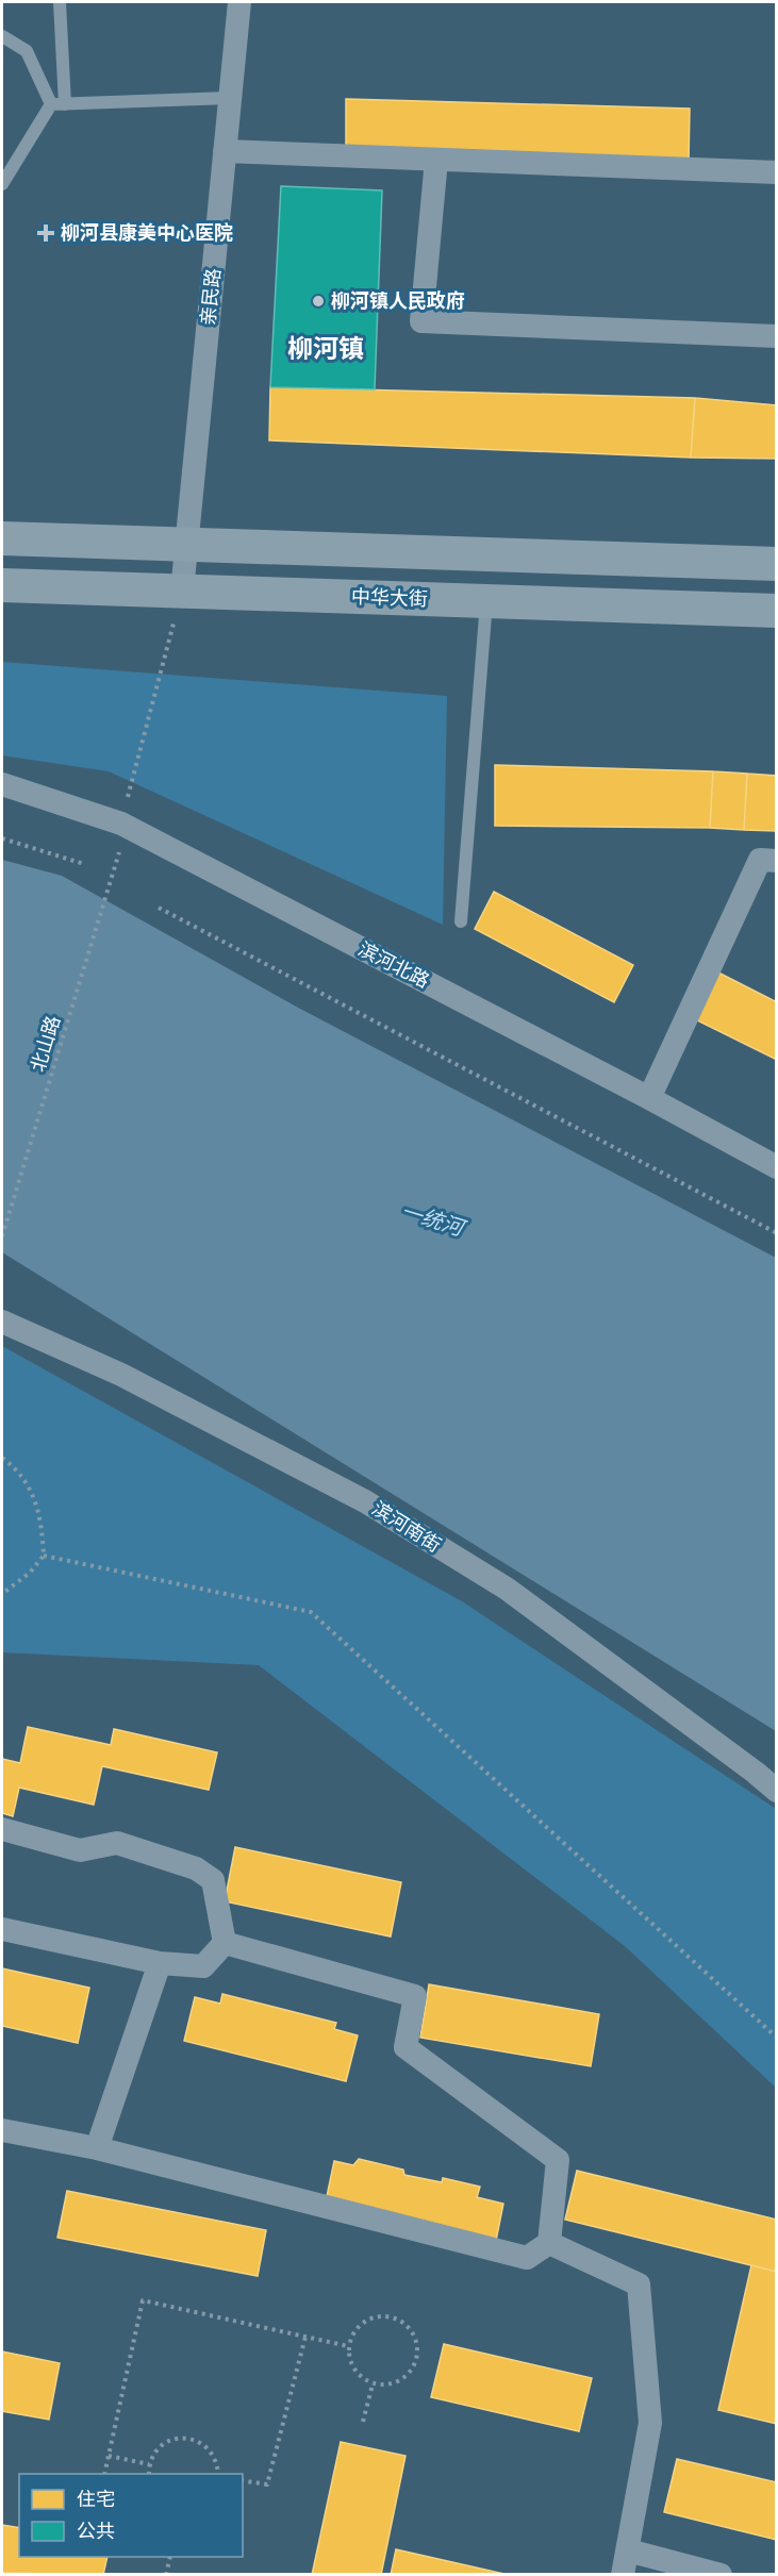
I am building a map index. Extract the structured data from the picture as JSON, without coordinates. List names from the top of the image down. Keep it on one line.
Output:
{"streets":{"main road":["中华大街"],"street":["亲民路","滨河北路","滨河南街"],"path":["北山路"]},"crossings":[["亲民路","中华大街"],["亲民路","北山路"],["中华大街","北山路"],["滨河北路","北山路"]],"districts":["柳河镇"],"water":["一统河"],"places":{"health":["柳河县康美中心医院"],"other":["柳河镇人民政府"]},"legend":["住宅","公共"]}
